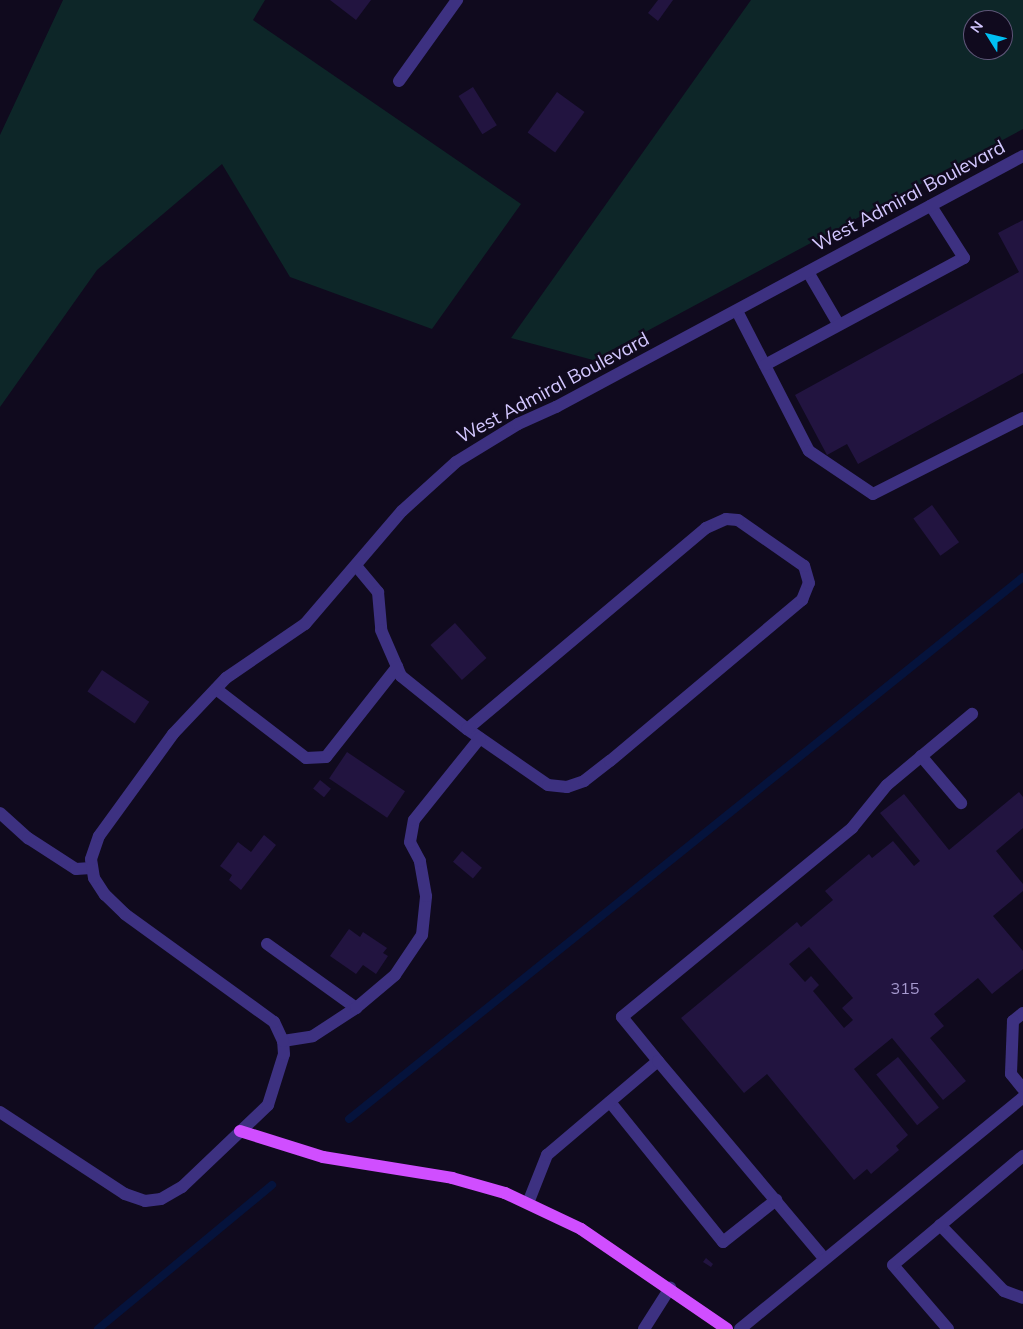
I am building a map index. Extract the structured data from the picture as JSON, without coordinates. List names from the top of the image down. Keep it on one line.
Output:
{"streets":{"street":["West Admiral Boulevard"]},"house_numbers":["315"],"north":"top left"}
